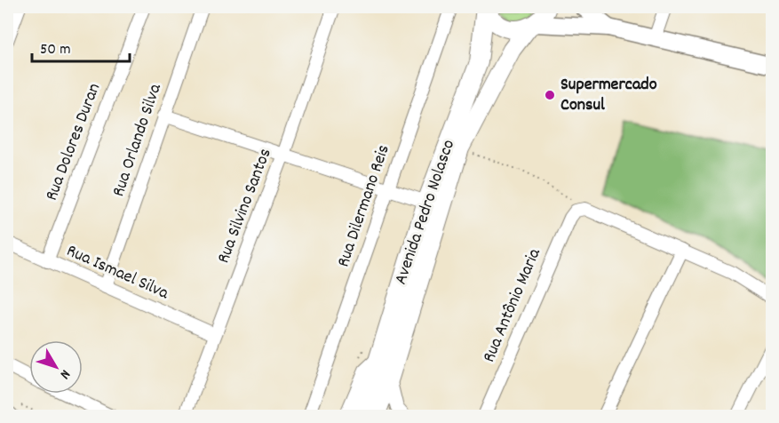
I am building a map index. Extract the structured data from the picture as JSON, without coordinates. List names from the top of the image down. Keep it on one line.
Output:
{"streets":{"main road":["Avenida Pedro Nolasco"],"street":["Rua Orlando Silva","Rua Dolores Duran","Rua Silvino Santos","Rua Dilermano Reis","Rua Ismael Silva","Rua Antônio Maria"]},"crossings":[["Rua Orlando Silva","Rua Ismael Silva"],["Rua Dolores Duran","Rua Ismael Silva"],["Rua Silvino Santos","Rua Ismael Silva"]],"places":["Supermercado Consul"],"scale_bar":"50 m","north":"bottom right"}
